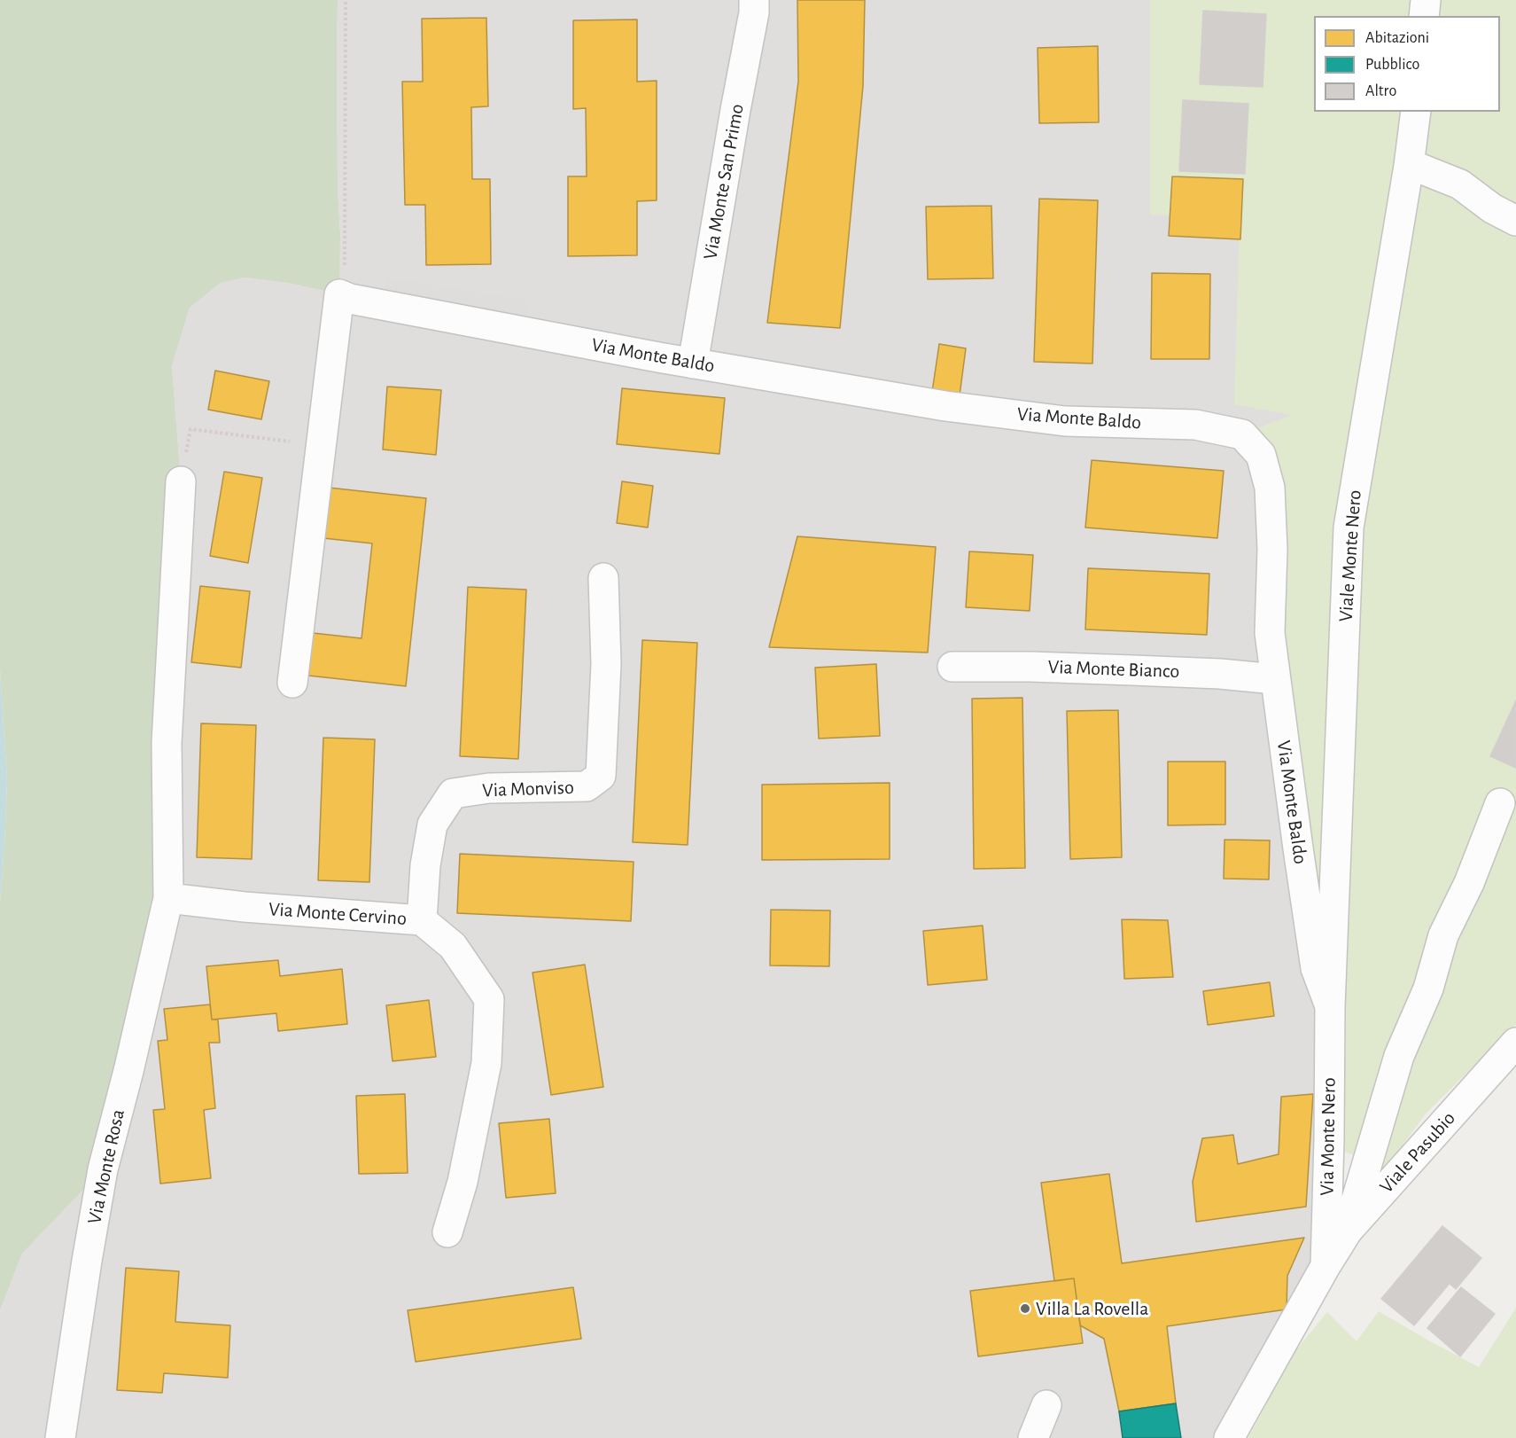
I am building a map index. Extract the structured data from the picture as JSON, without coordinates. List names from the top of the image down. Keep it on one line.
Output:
{"streets":{"street":["Via Monte San Primo","Via Monte Baldo","Viale Monte Nero","Via Monte Bianco","Via Monviso","Via Monte Cervino","Via Monte Nero","Viale Pasubio","Via Monte Rosa"]},"crossings":[["Via Monte San Primo","Via Monte Baldo"],["Via Monte Baldo","Viale Monte Nero"],["Via Monte Baldo","Via Monte Bianco"],["Via Monte Baldo","Via Monte Nero"],["Viale Monte Nero","Via Monte Nero"],["Via Monviso","Via Monte Cervino"],["Via Monte Cervino","Via Monte Rosa"],["Via Monte Nero","Viale Pasubio"]],"places":["Villa La Rovella"],"legend":["Abitazioni","Pubblico","Altro"]}
